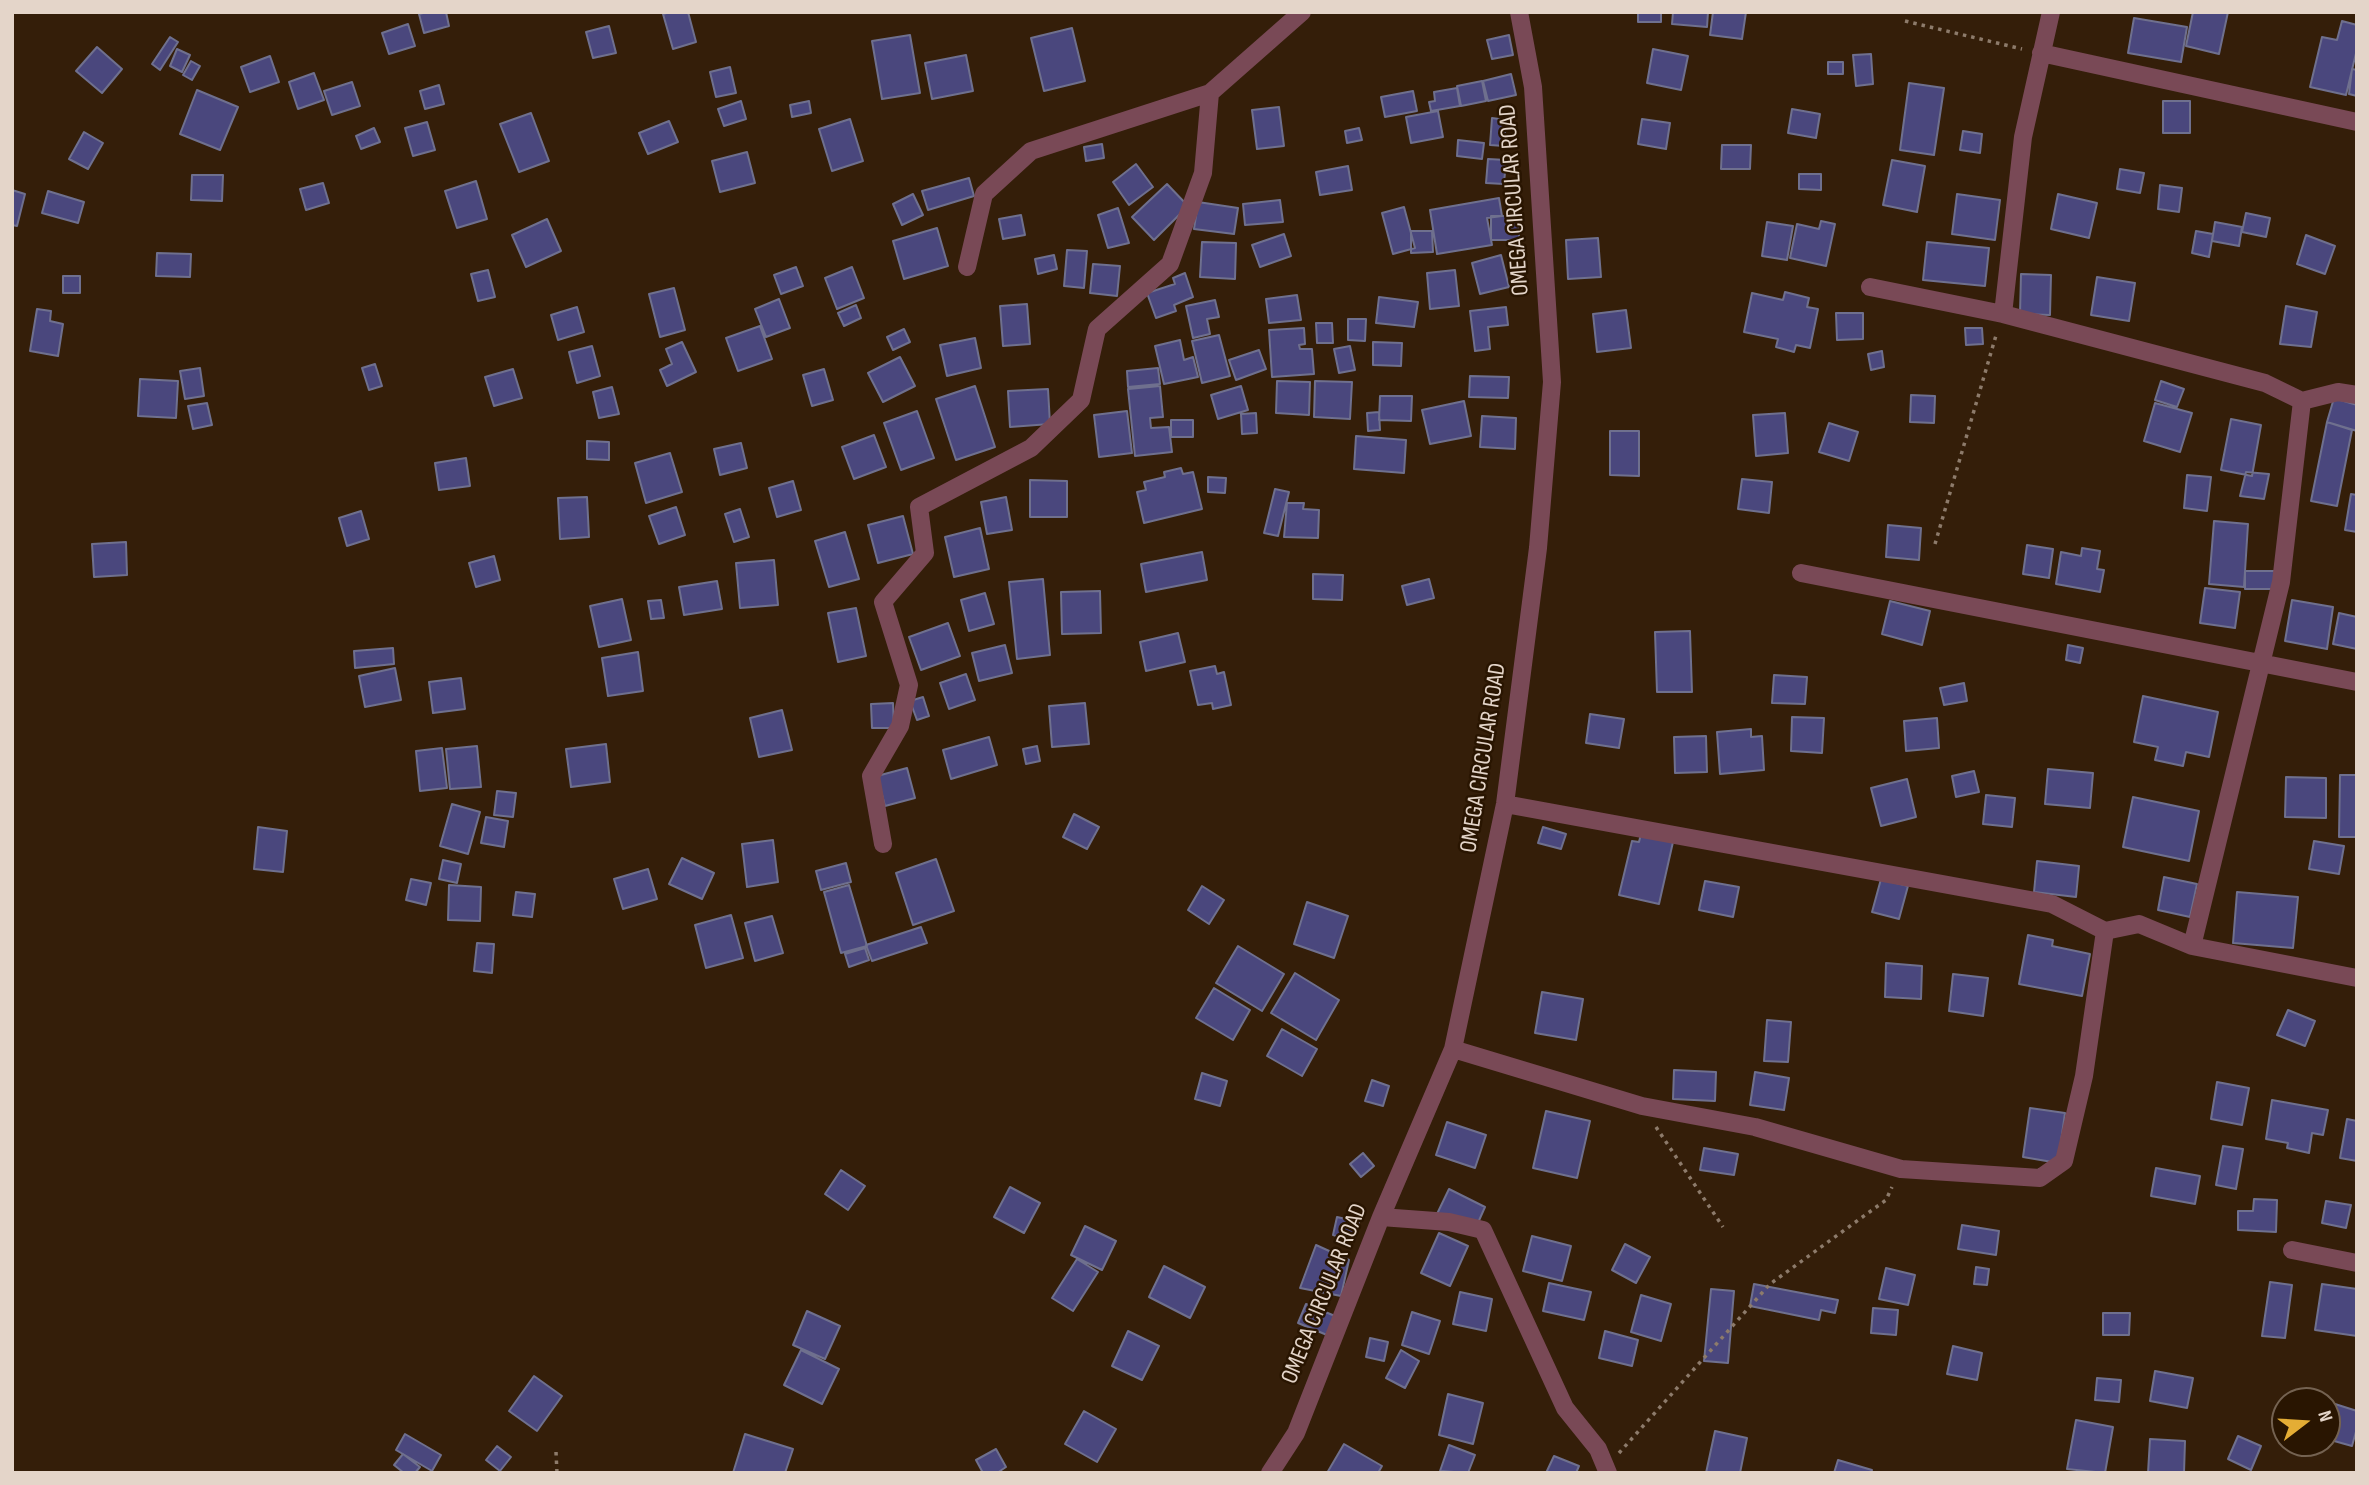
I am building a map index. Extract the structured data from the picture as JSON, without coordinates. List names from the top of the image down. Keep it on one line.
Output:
{"streets":{"street":["OMEGA CIRCULAR ROAD"]},"north":"right"}
